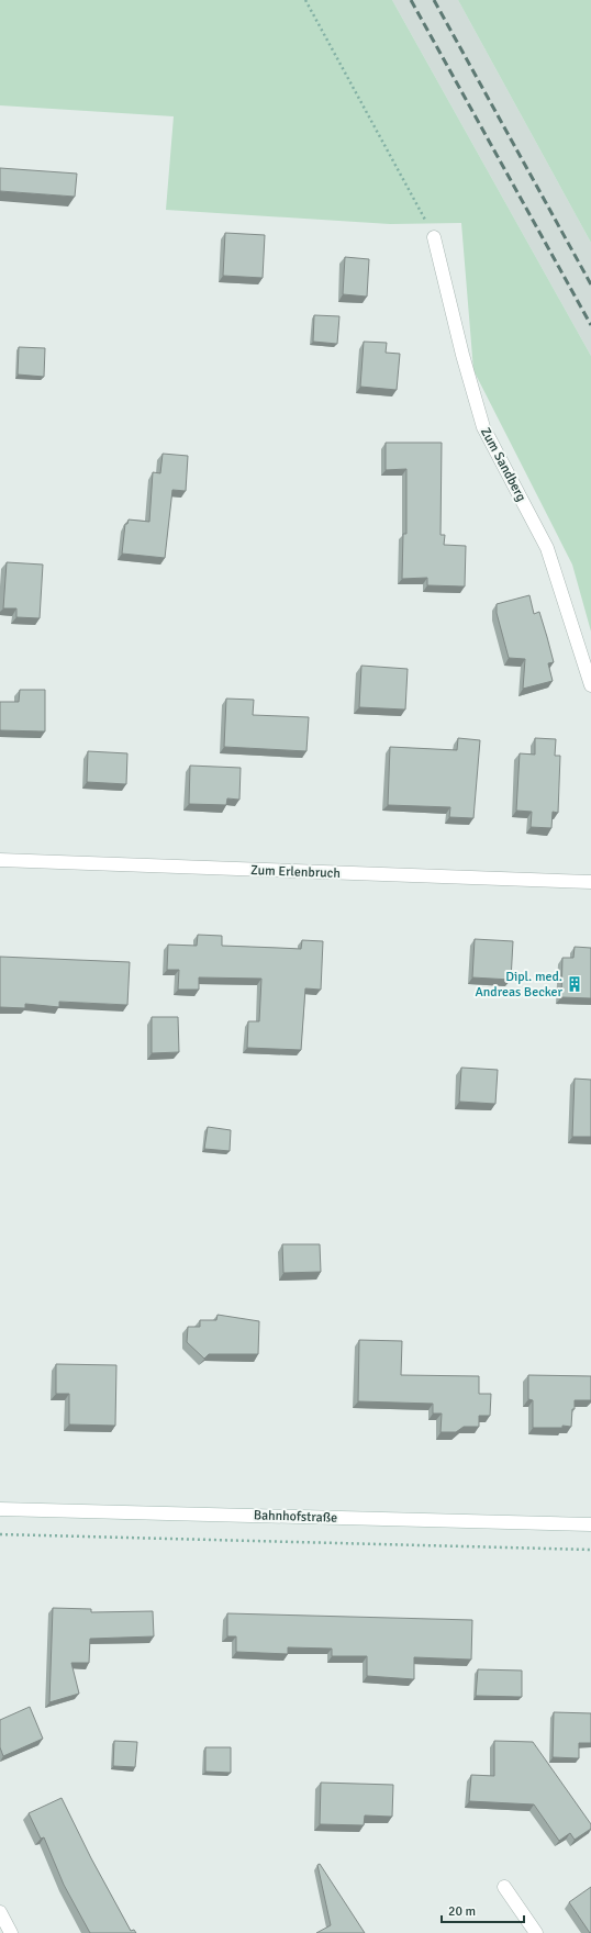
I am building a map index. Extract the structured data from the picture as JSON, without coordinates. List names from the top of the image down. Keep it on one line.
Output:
{"streets":{"street":["Zum Sandberg","Zum Erlenbruch","Bahnhofstraße"]},"places":{"building":["Dipl. med. Andreas Becker"]},"scale_bar":"20 m"}
